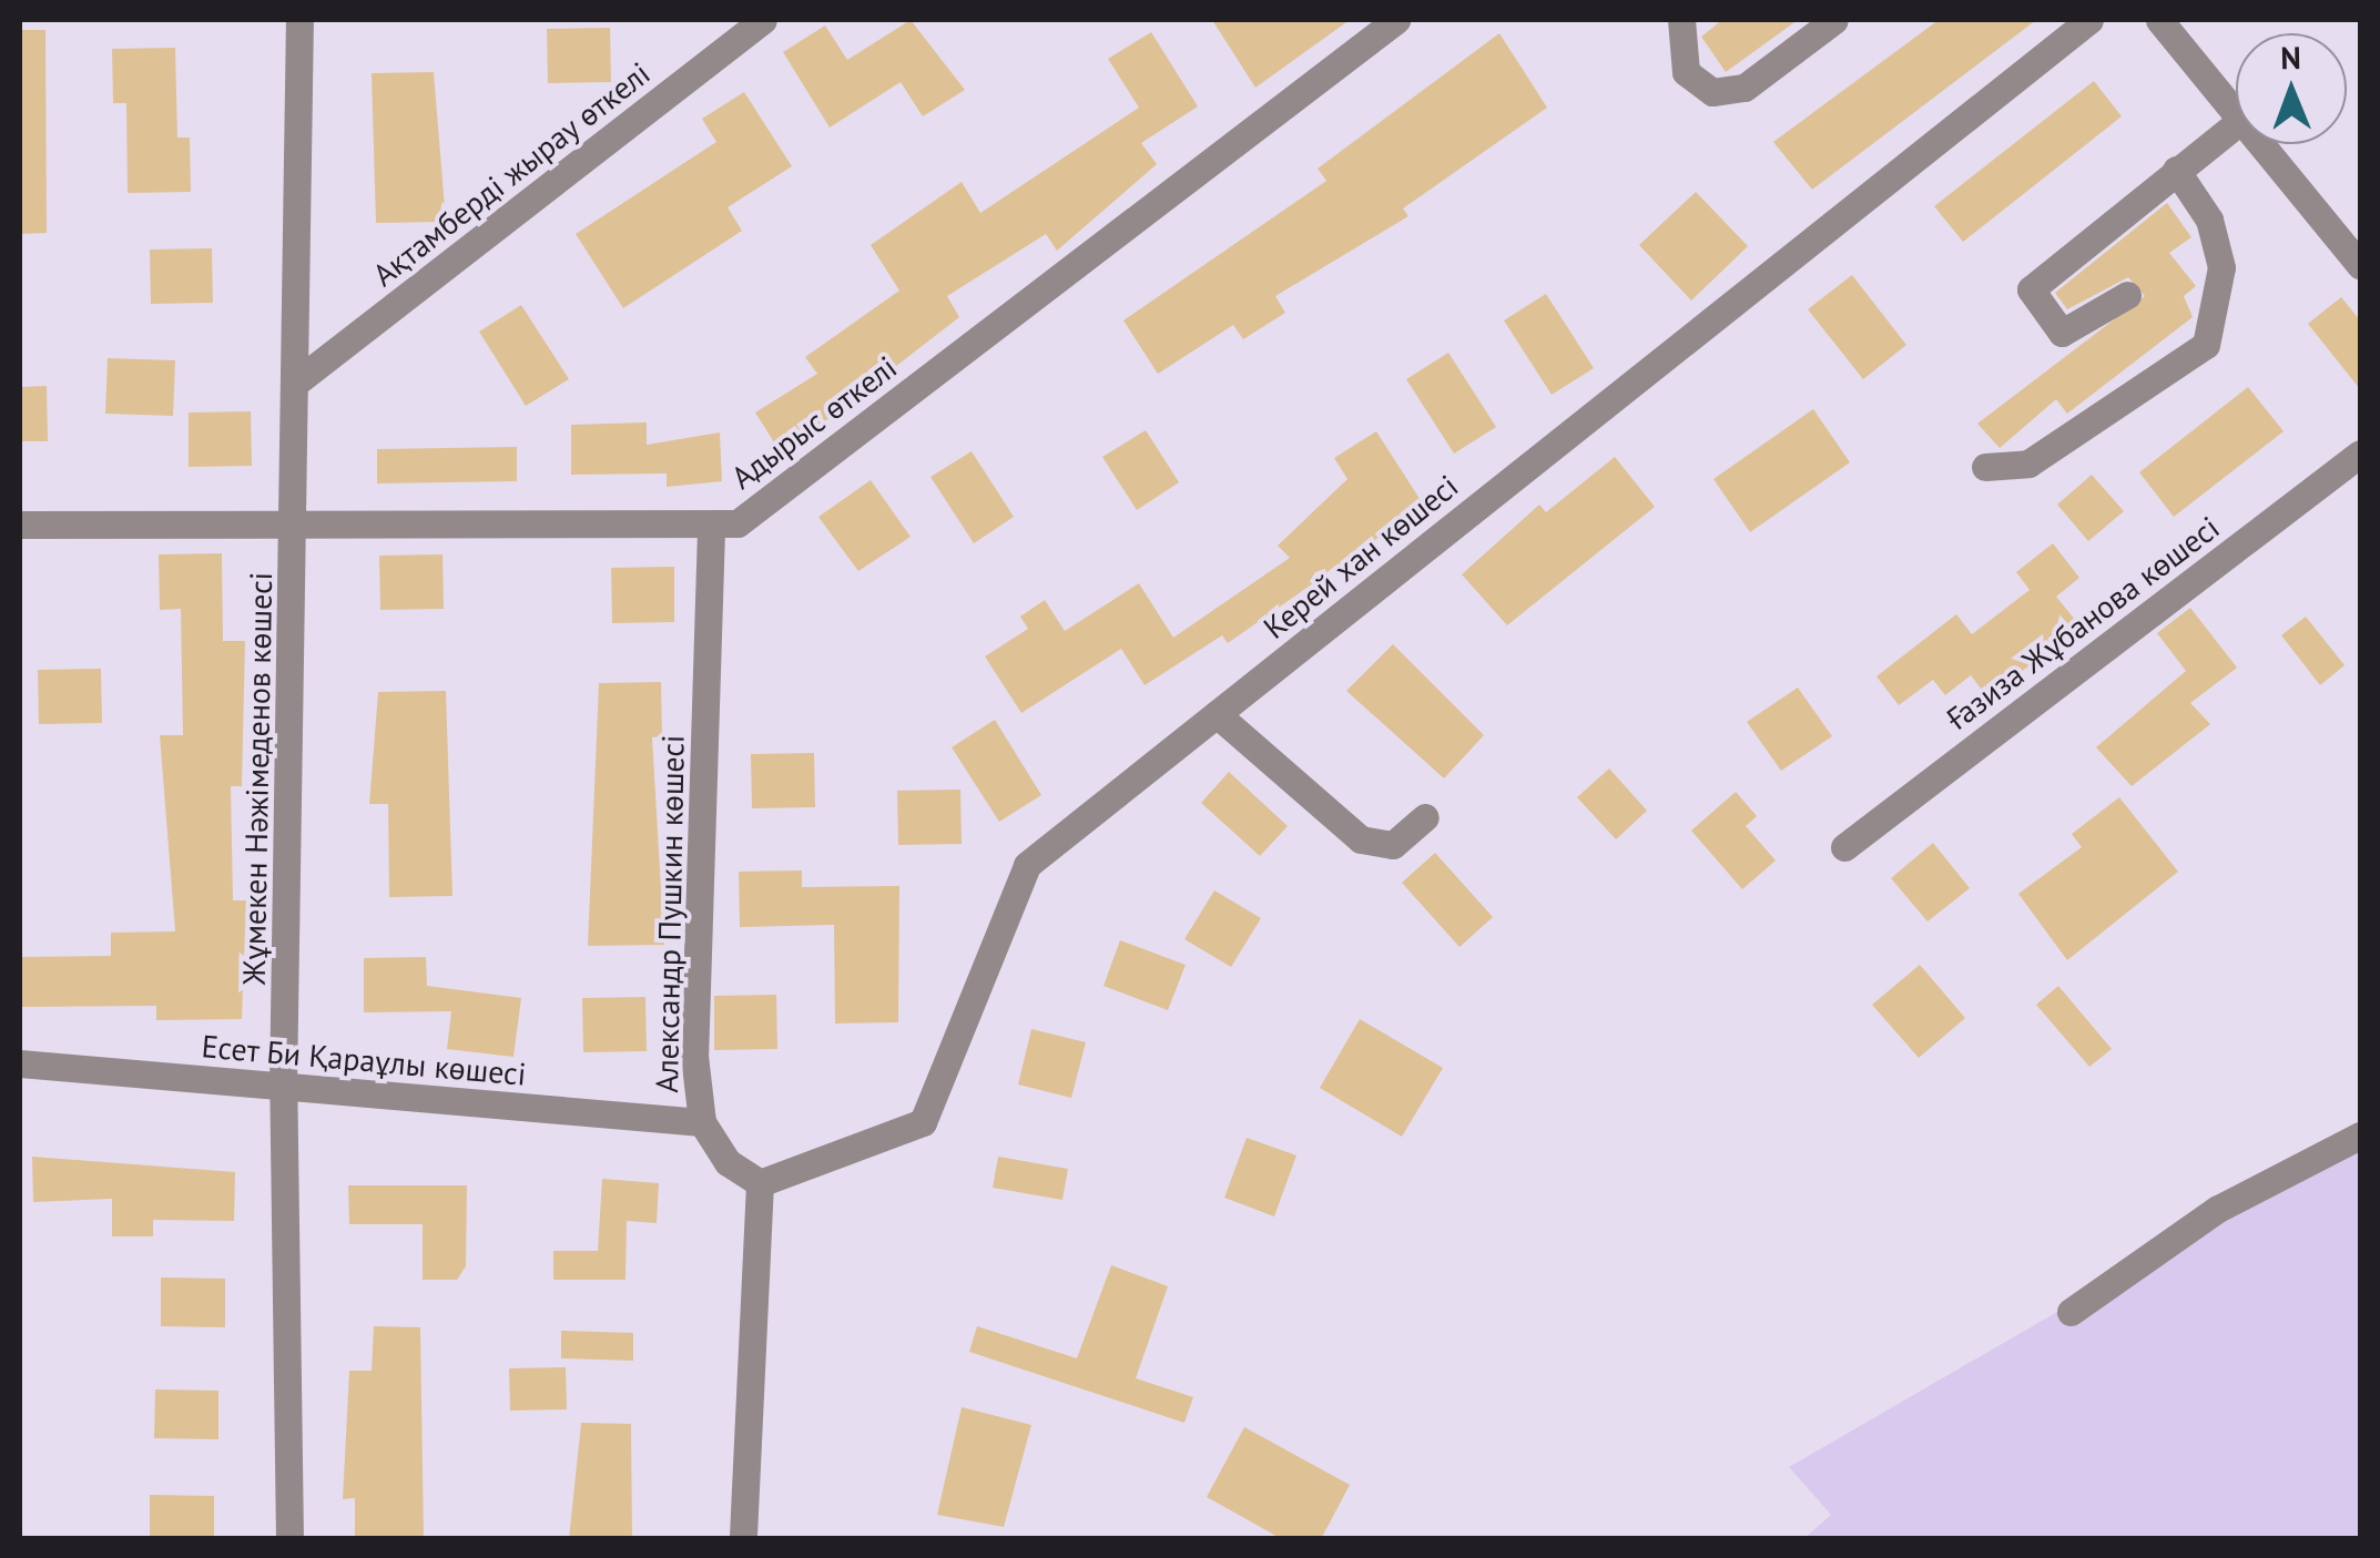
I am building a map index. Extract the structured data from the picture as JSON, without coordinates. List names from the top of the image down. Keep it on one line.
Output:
{"streets":{"street":["Ақтамберді жырау өткелі","Адырыс өткелі","Керей хан көшесі","Ғазиза Жұбанова көшесі","Жұмекен Нәжімеденов көшесі","Александр Пушкин көшесі","Есет Би Қараұлы көшесі"]},"crossings":[["Ақтамберді жырау өткелі","Жұмекен Нәжімеденов көшесі"],["Адырыс өткелі","Жұмекен Нәжімеденов көшесі"],["Адырыс өткелі","Александр Пушкин көшесі"],["Керей хан көшесі","Александр Пушкин көшесі"],["Жұмекен Нәжімеденов көшесі","Есет Би Қараұлы көшесі"],["Александр Пушкин көшесі","Есет Би Қараұлы көшесі"]],"north":"top"}
